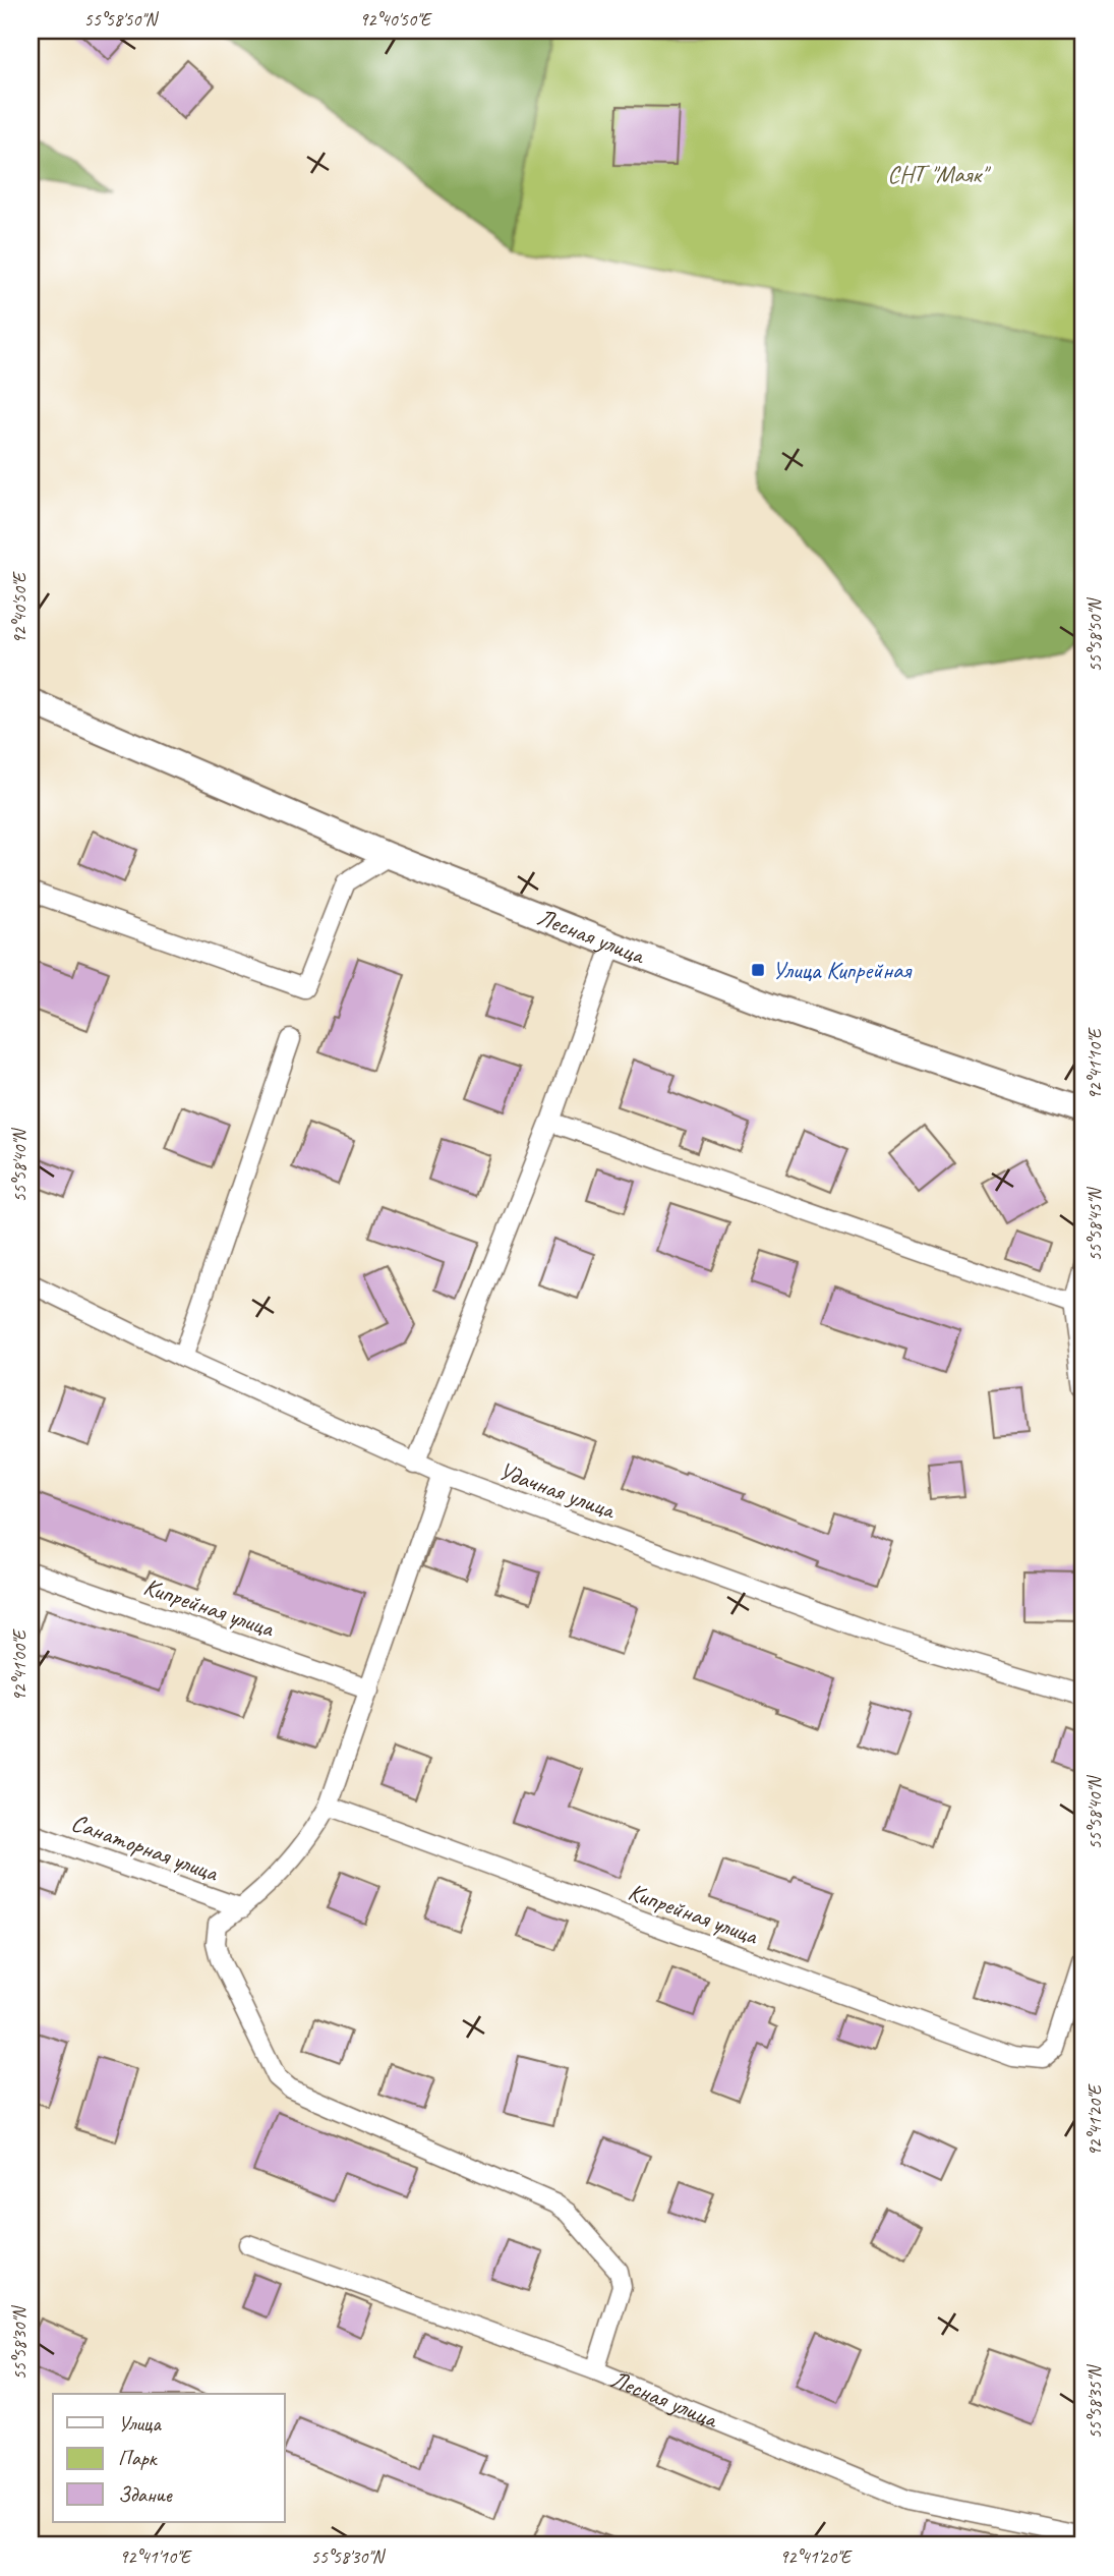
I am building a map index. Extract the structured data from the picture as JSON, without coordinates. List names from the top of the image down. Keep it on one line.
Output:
{"streets":{"main road":["Лесная улица"],"street":["Удачная улица","Кипрейная улица","Санаторная улица"]},"parks":["СНТ \"Маяк\""],"places":{"transit":["Улица Кипрейная"]},"legend":["Улица","Парк","Здание"],"coordinates":["55°58'50\"N","92°40'50\"E","92°41'10\"E","55°58'40\"N","55°58'45\"N","92°41'00\"E","92°41'20\"E","55°58'30\"N","55°58'35\"N"]}
